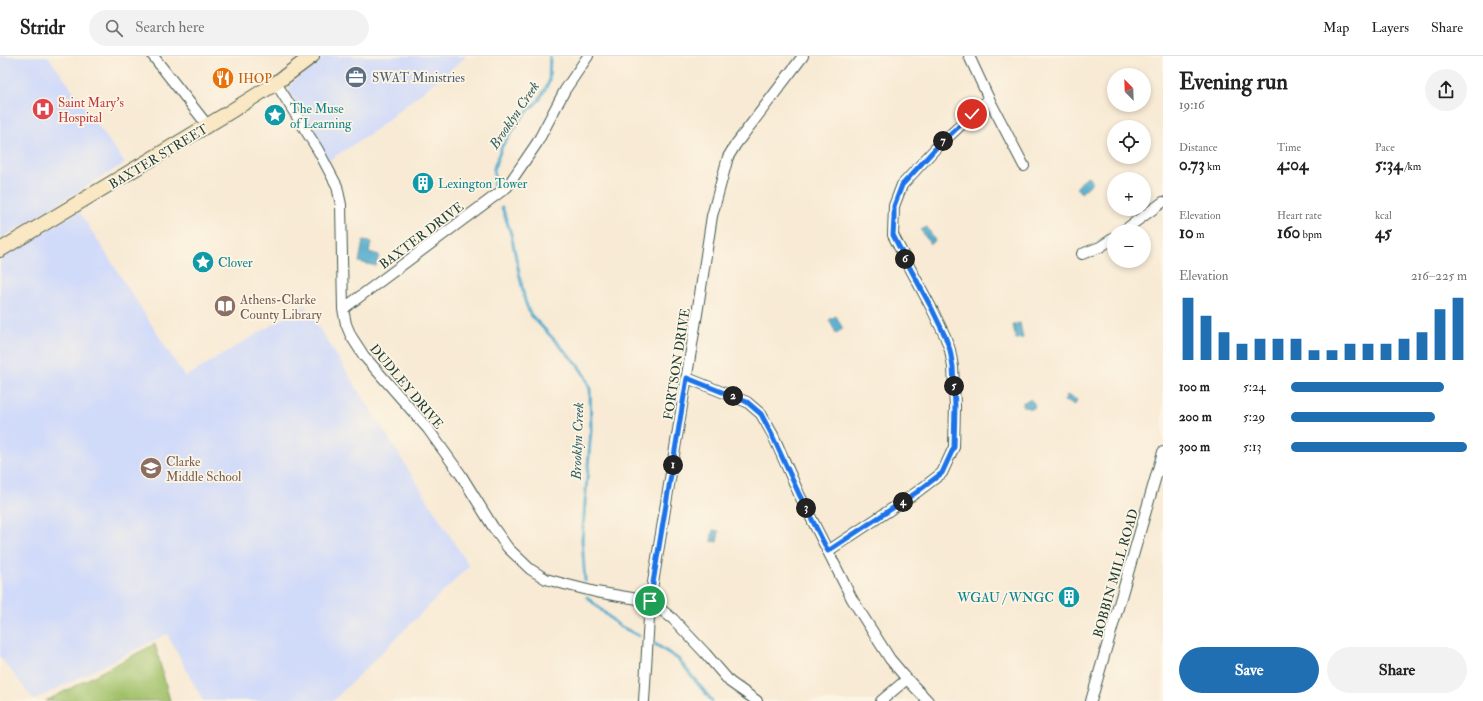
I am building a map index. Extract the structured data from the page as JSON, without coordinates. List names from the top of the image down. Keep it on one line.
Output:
{"streets":{"main road":["BAXTER STREET"],"street":["BAXTER DRIVE","FORTSON DRIVE","DUDLEY DRIVE","BOBBIN MILL ROAD"]},"crossings":[["BAXTER STREET","DUDLEY DRIVE"],["BAXTER DRIVE","DUDLEY DRIVE"],["FORTSON DRIVE","DUDLEY DRIVE"]],"water":["Brooklyn Creek"],"places":{"office":["SWAT Ministries"],"restaurant":["IHOP"],"hospital":["Saint Mary's Hospital"],"place":["The Muse of Learning","Clover"],"building":["Lexington Tower","WGAU / WNGC"],"library":["Athens-Clarke County Library"],"school or university":["Clarke Middle School"]},"north":"top left","page":{"header":"Stridr","search":"Search here","nav":["Map","Layers","Share"],"heading":["Evening run","19:16"],"map_buttons":["+","−"],"stats":[["Distance","0.73 km"],["Time","4:04"],["Pace","5:34 /km"],["Elevation","10 m"],["Heart rate","160 bpm"],["kcal","45"]],"pins":["7","6","5","2","1","4","3"],"chart":["Elevation","216–225 m"],"list":[{"name":"100 m","note":"5:24"},{"name":"200 m","note":"5:29"},{"name":"300 m","note":"5:13"}],"buttons":["Save","Share"]}}
